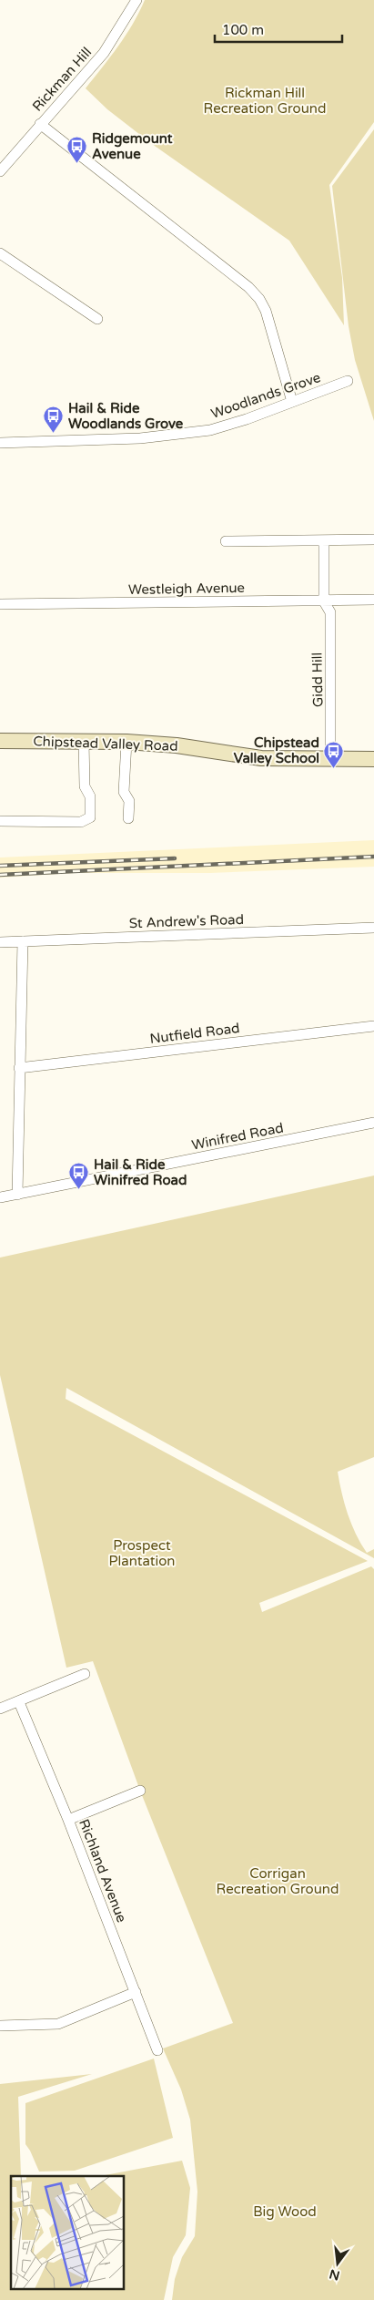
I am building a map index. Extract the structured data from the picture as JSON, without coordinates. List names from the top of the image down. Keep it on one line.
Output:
{"streets":{"main road":["Chipstead Valley Road"],"street":["Rickman Hill","Woodlands Grove","Westleigh Avenue","Gidd Hill","St Andrew's Road","Nutfield Road","Winifred Road","Richland Avenue"]},"crossings":[["Westleigh Avenue","Gidd Hill"],["Gidd Hill","Chipstead Valley Road"]],"parks":["Rickman Hill Recreation Ground","Prospect Plantation","Corrigan Recreation Ground","Big Wood"],"places":{"bus stop":["Ridgemount Avenue","Hail & Ride Woodlands Grove","Chipstead Valley School","Hail & Ride Winifred Road"]},"scale_bar":"100 m","north":"bottom"}
